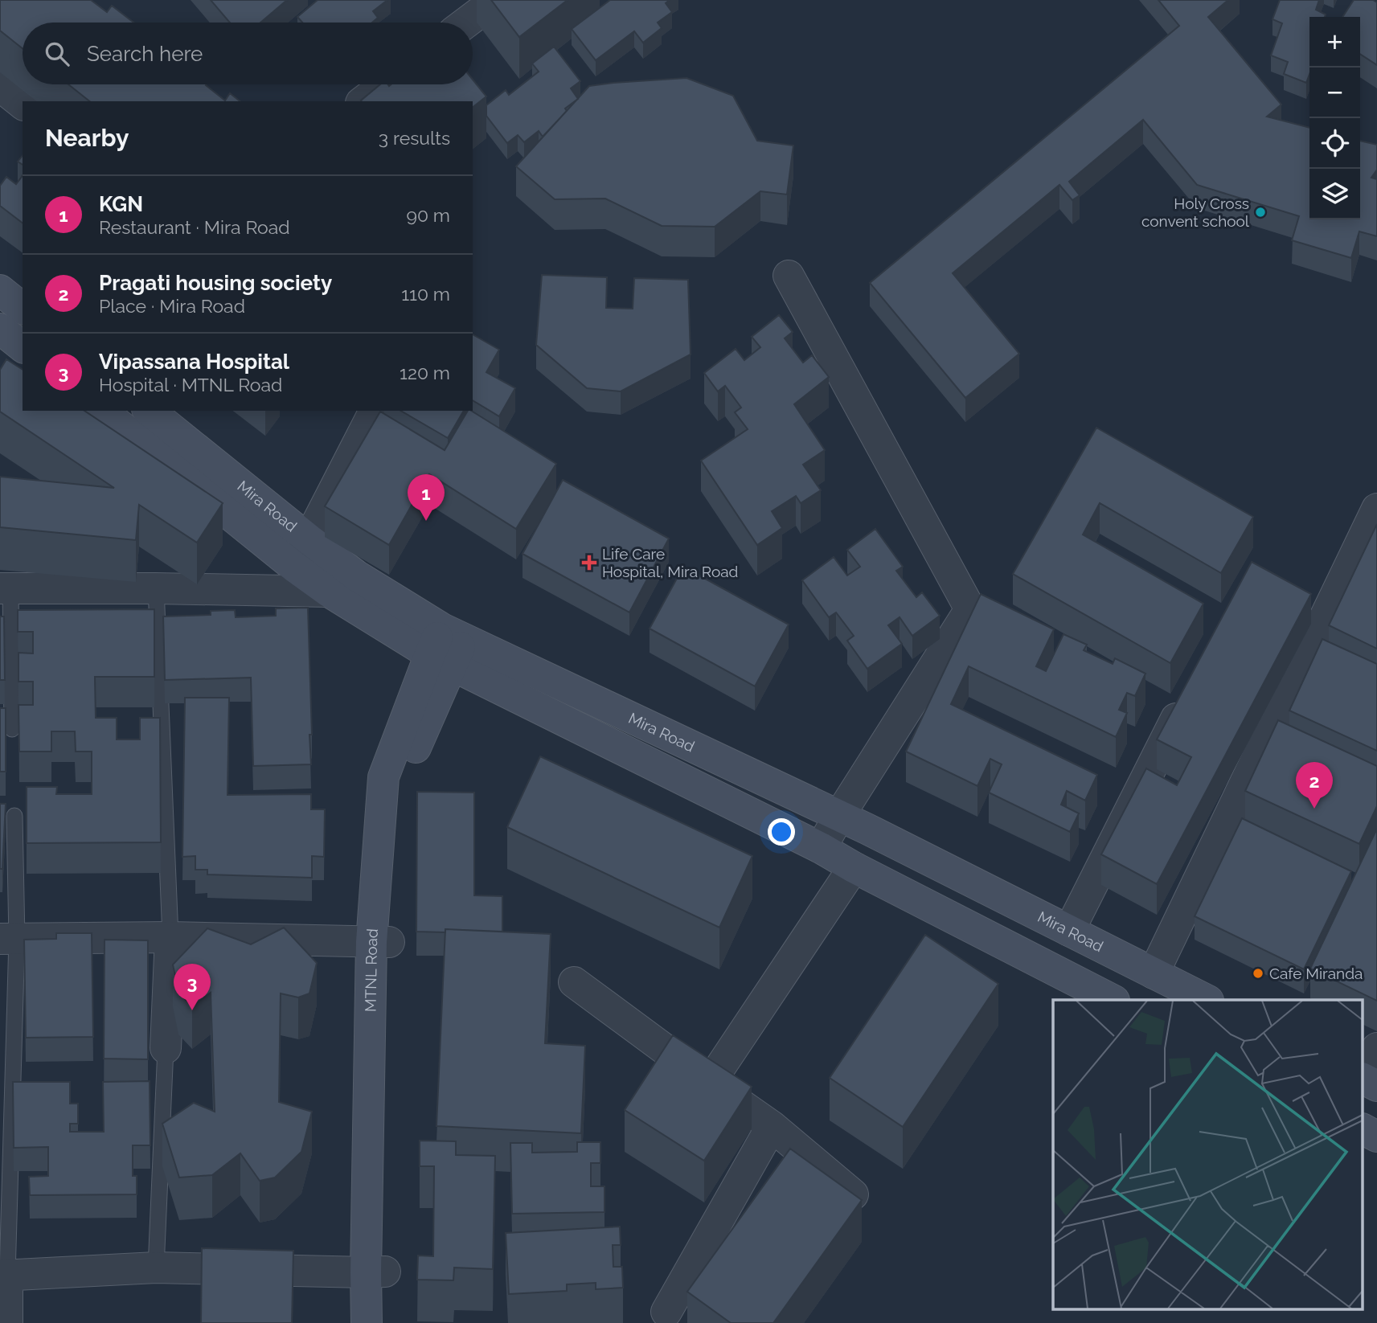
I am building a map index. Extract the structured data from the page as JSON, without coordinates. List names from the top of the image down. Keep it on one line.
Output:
{"streets":{"main road":["Mira Road","MTNL Road"]},"crossings":[["Mira Road","MTNL Road"]],"places":{"other":["Holy Cross convent school","Cafe Miranda"],"health":["Life Care Hospital, Mira Road"]},"page":{"map_buttons":["+","−"],"search":"Search here","heading":["Nearby","3 results"],"list":[{"mark":"1","name":"KGN","note":"Restaurant · Mira Road","value":"90 m"},{"mark":"2","name":"Pragati housing society","note":"Place · Mira Road","value":"110 m"},{"mark":"3","name":"Vipassana Hospital","note":"Hospital · MTNL Road","value":"120 m"}],"pins":["1","2","3"]}}
